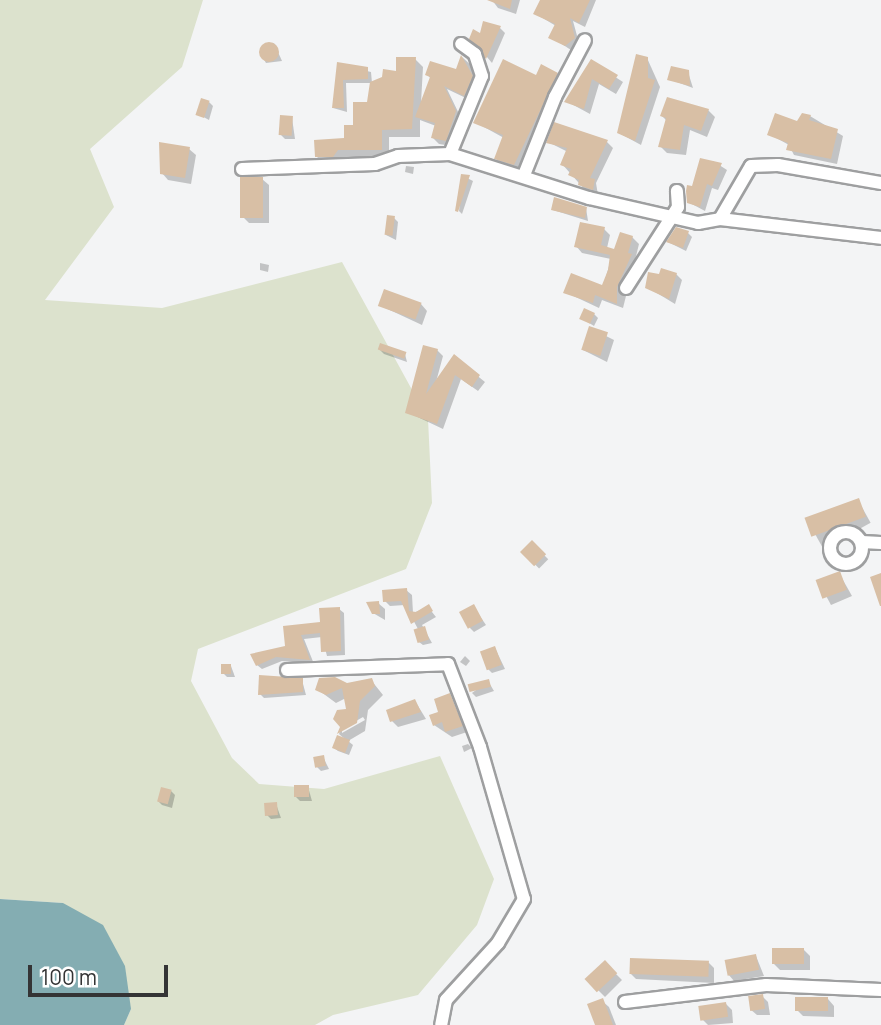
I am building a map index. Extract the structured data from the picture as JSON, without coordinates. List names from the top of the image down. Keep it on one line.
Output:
{"scale_bar":"100 m"}
